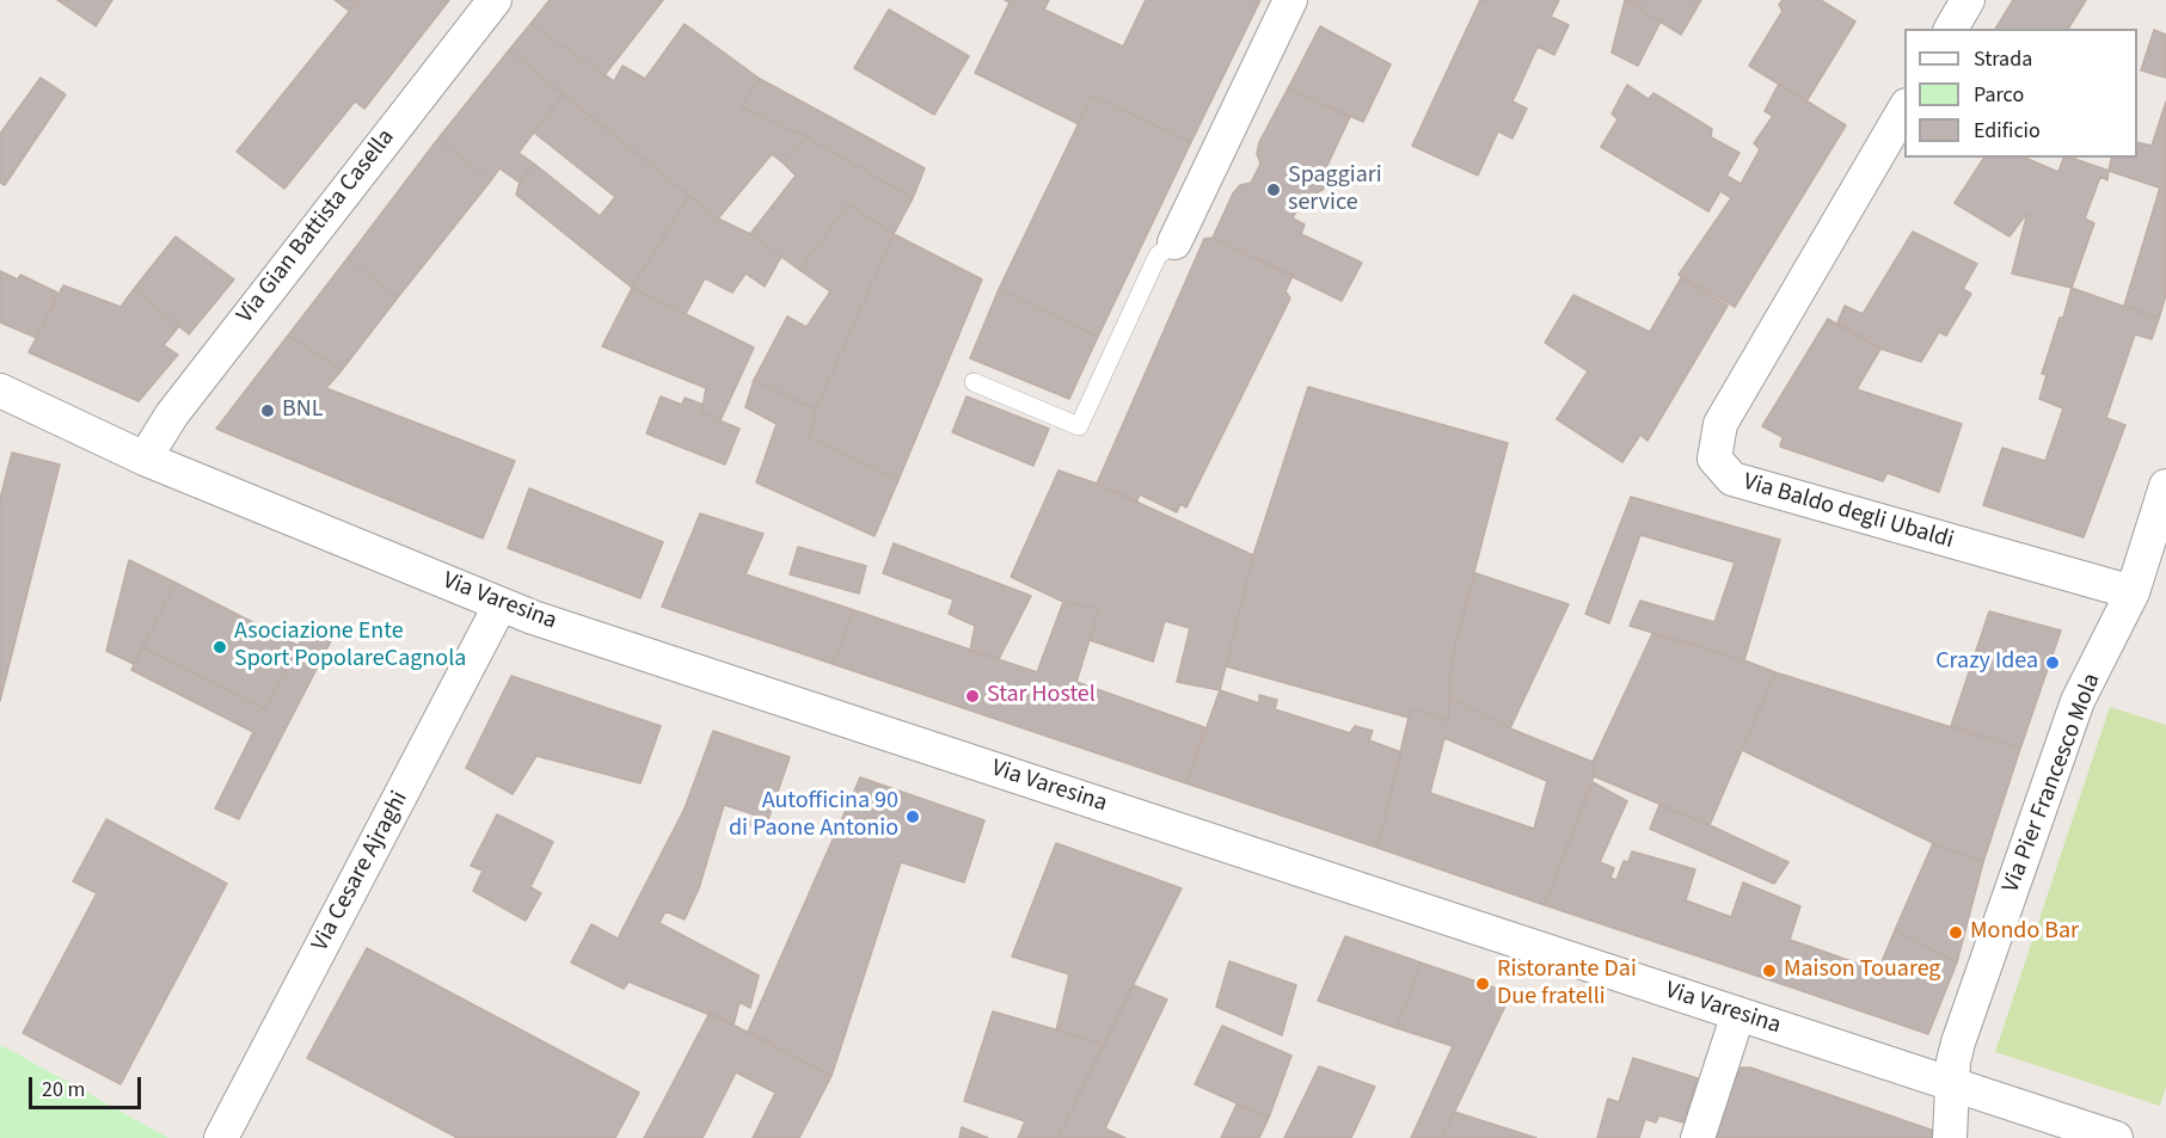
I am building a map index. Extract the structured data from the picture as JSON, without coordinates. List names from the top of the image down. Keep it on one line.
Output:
{"streets":{"street":["Via Gian Battista Casella","Via Baldo degli Ubaldi","Via Varesina","Via Pier Francesco Mola","Via Cesare Ajraghi"]},"crossings":[["Via Gian Battista Casella","Via Varesina"],["Via Baldo degli Ubaldi","Via Pier Francesco Mola"],["Via Varesina","Via Pier Francesco Mola"],["Via Varesina","Via Cesare Ajraghi"]],"places":["Spaggiari service","BNL","Asociazione Ente Sport PopolareCagnola","Crazy Idea","Star Hostel","Autofficina 90 di Paone Antonio","Mondo Bar","Maison Touareg","Ristorante Dai Due fratelli"],"legend":["Strada","Parco","Edificio"],"scale_bar":"20 m"}
